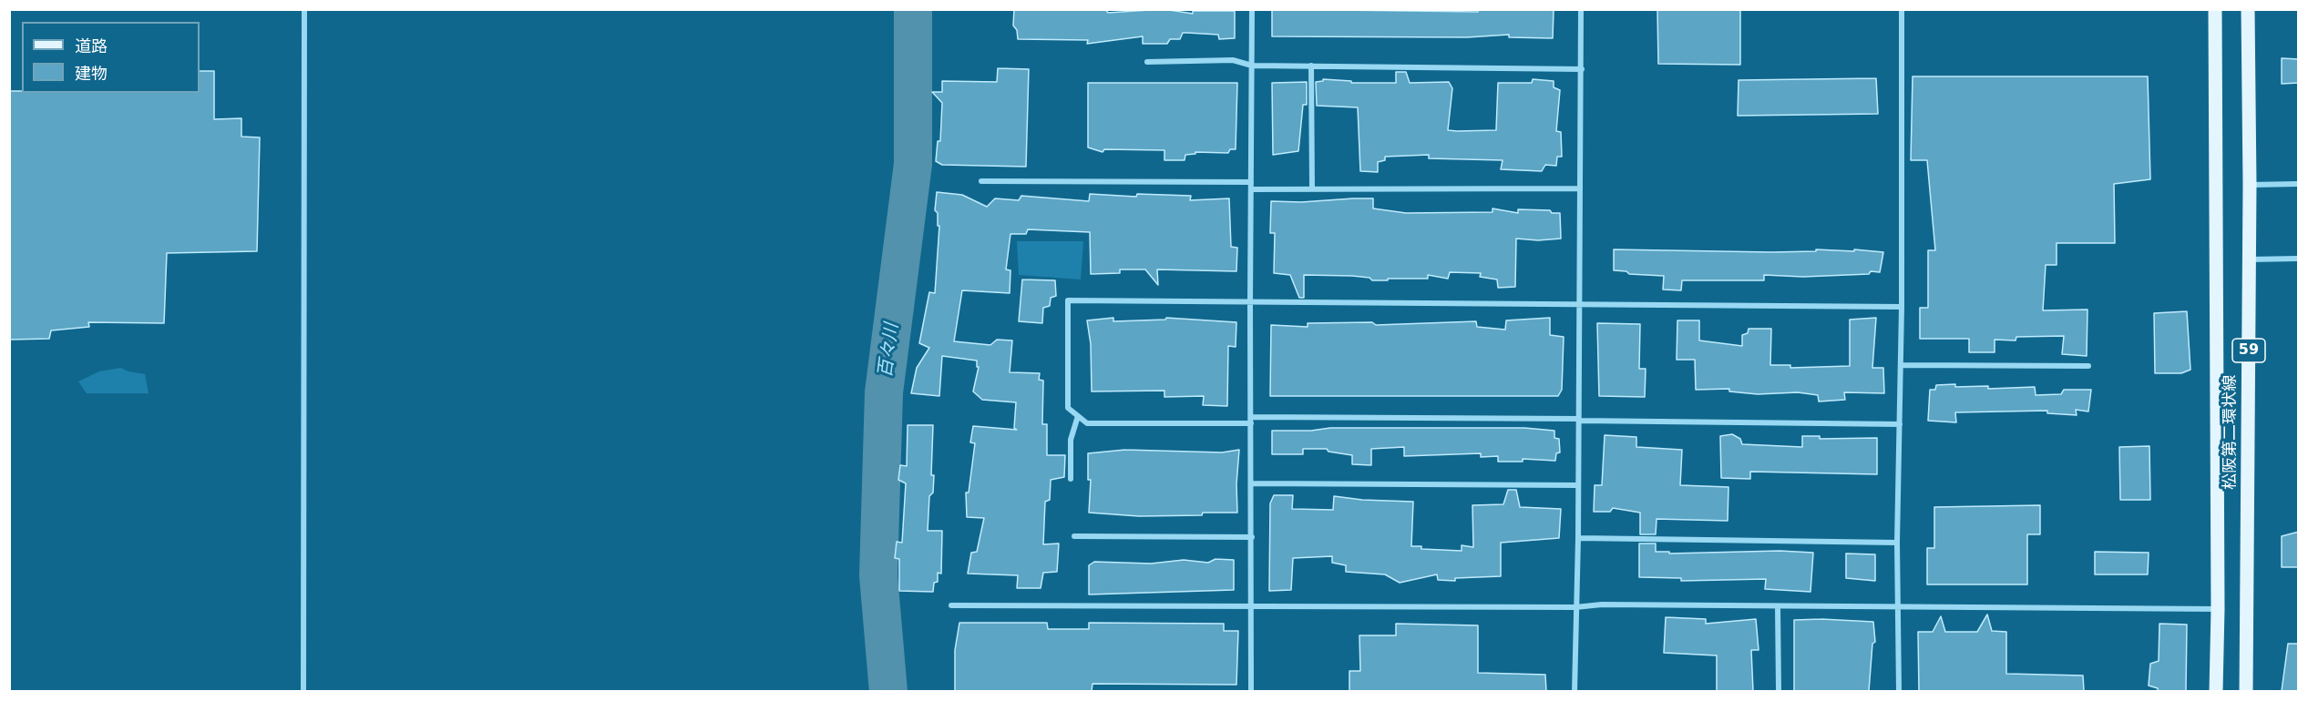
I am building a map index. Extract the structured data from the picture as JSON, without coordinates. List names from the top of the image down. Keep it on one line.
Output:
{"streets":{"main road":["59","松阪第二環状線"]},"water":["百々川"],"legend":["道路","建物"]}
